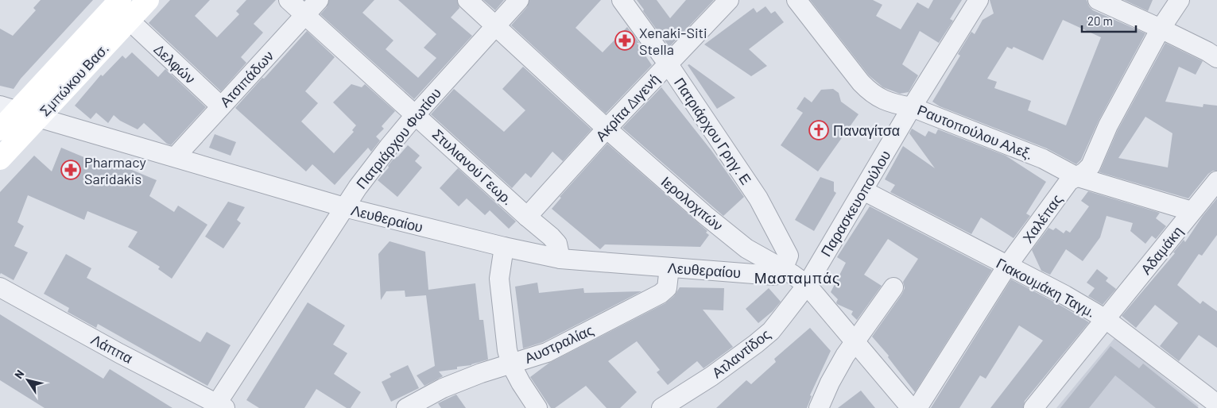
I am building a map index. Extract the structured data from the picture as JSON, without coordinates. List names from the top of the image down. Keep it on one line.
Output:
{"streets":{"main road":["Σμπώκου Βασ."],"street":["Δελφών","Ατσιπάδων","Ακρίτα Διγενή","Πατριάρχου Γρηγ. Ε","Ραυτοπούλου Αλεξ.","Πατριάρχου Φωτίου","Στυλιανού Γεωρ.","Ιερολοχιτών","Παρασκευοπούλου","Λευθεραίου","Χαλέπας","Αδαμάκη","Γιακουμάκη Ταγμ.","Αυστραλίας","Λάππα","Ατλαντίδος"]},"crossings":[["Δελφών","Ατσιπάδων"],["Δελφών","Σμπώκου Βασ."],["Ατσιπάδων","Στυλιανού Γεωρ."],["Ατσιπάδων","Λευθεραίου"],["Σμπώκου Βασ.","Λευθεραίου"],["Ακρίτα Διγενή","Πατριάρχου Γρηγ. Ε"],["Ακρίτα Διγενή","Στυλιανού Γεωρ."],["Ακρίτα Διγενή","Ιερολοχιτών"],["Πατριάρχου Γρηγ. Ε","Ιερολοχιτών"],["Πατριάρχου Γρηγ. Ε","Λευθεραίου"],["Ραυτοπούλου Αλεξ.","Παρασκευοπούλου"],["Ραυτοπούλου Αλεξ.","Χαλέπας"],["Ραυτοπούλου Αλεξ.","Αδαμάκη"],["Πατριάρχου Φωτίου","Στυλιανού Γεωρ."],["Πατριάρχου Φωτίου","Ιερολοχιτών"],["Πατριάρχου Φωτίου","Λευθεραίου"],["Πατριάρχου Φωτίου","Λάππα"],["Στυλιανού Γεωρ.","Λευθεραίου"],["Ιερολοχιτών","Παρασκευοπούλου"],["Ιερολοχιτών","Λευθεραίου"],["Ιερολοχιτών","Ατλαντίδος"],["Παρασκευοπούλου","Γιακουμάκη Ταγμ."],["Παρασκευοπούλου","Ατλαντίδος"],["Λευθεραίου","Αυστραλίας"],["Χαλέπας","Γιακουμάκη Ταγμ."],["Αδαμάκη","Γιακουμάκη Ταγμ."]],"districts":["Μασταμπάς"],"places":{"pharmacy":["Xenaki-Siti Stella","Pharmacy Saridakis"],"church":["Παναγίτσα"]},"scale_bar":"20 m","north":"top left"}
